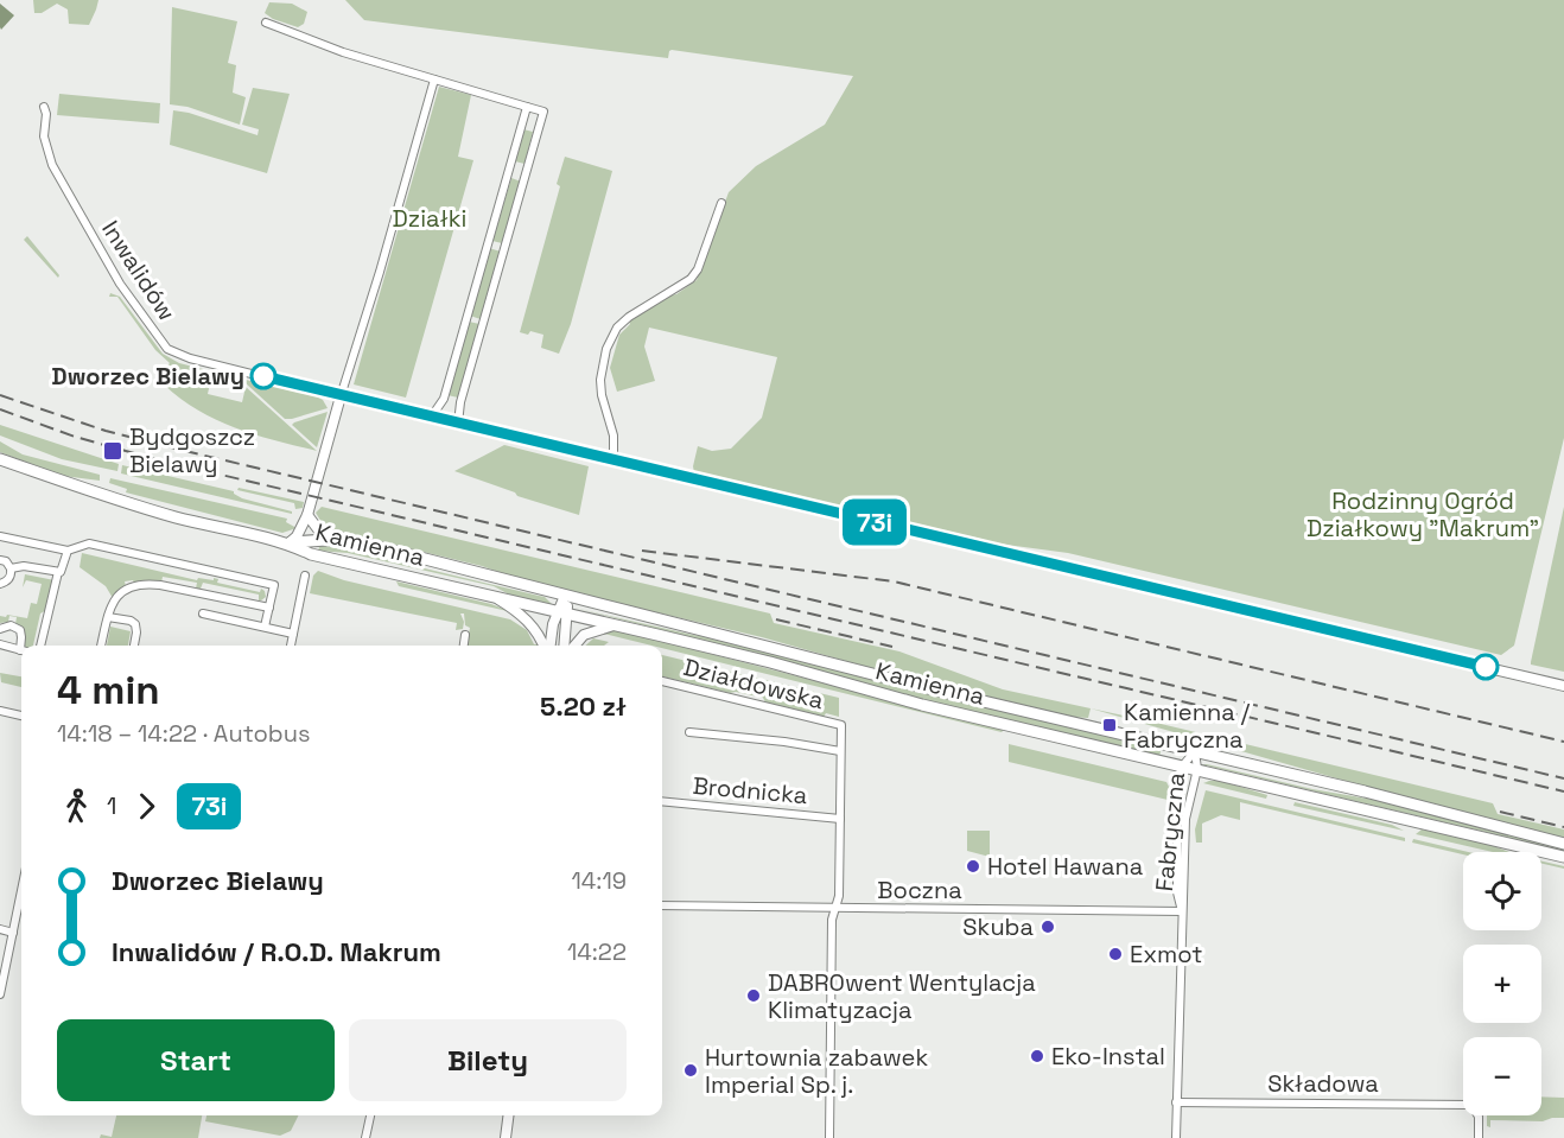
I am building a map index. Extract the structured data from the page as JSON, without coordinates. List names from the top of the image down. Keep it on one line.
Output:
{"streets":{"main road":["Kamienna"],"street":["Inwalidów","Działdowska","Brodnicka","Fabryczna","Boczna","Składowa"]},"crossings":[["Kamienna","Fabryczna"],["Fabryczna","Boczna"],["Fabryczna","Składowa"]],"parks":["Działki","Rodzinny Ogród Działkowy \"Makrum\""],"places":{"other":["Dworzec Bielawy","Hotel Hawana","Skuba","Exmot","DABROwent Wentylacja Klimatyzacja","Eko-Instal","Hurtownia zabawek Imperial Sp. j."],"transit":["Bydgoszcz Bielawy","Kamienna / Fabryczna"]},"lines":["bus line 73i"],"page":{"on_map":"73i","heading":["4 min","14:18 – 14:22 · Autobus","5.20 zł"],"legs":["1","73i"],"list":[{"name":"Dworzec Bielawy","value":"14:19"},{"name":"Inwalidów / R.O.D. Makrum","value":"14:22"}],"map_buttons":["+","−"],"buttons":["Start","Bilety"]}}
